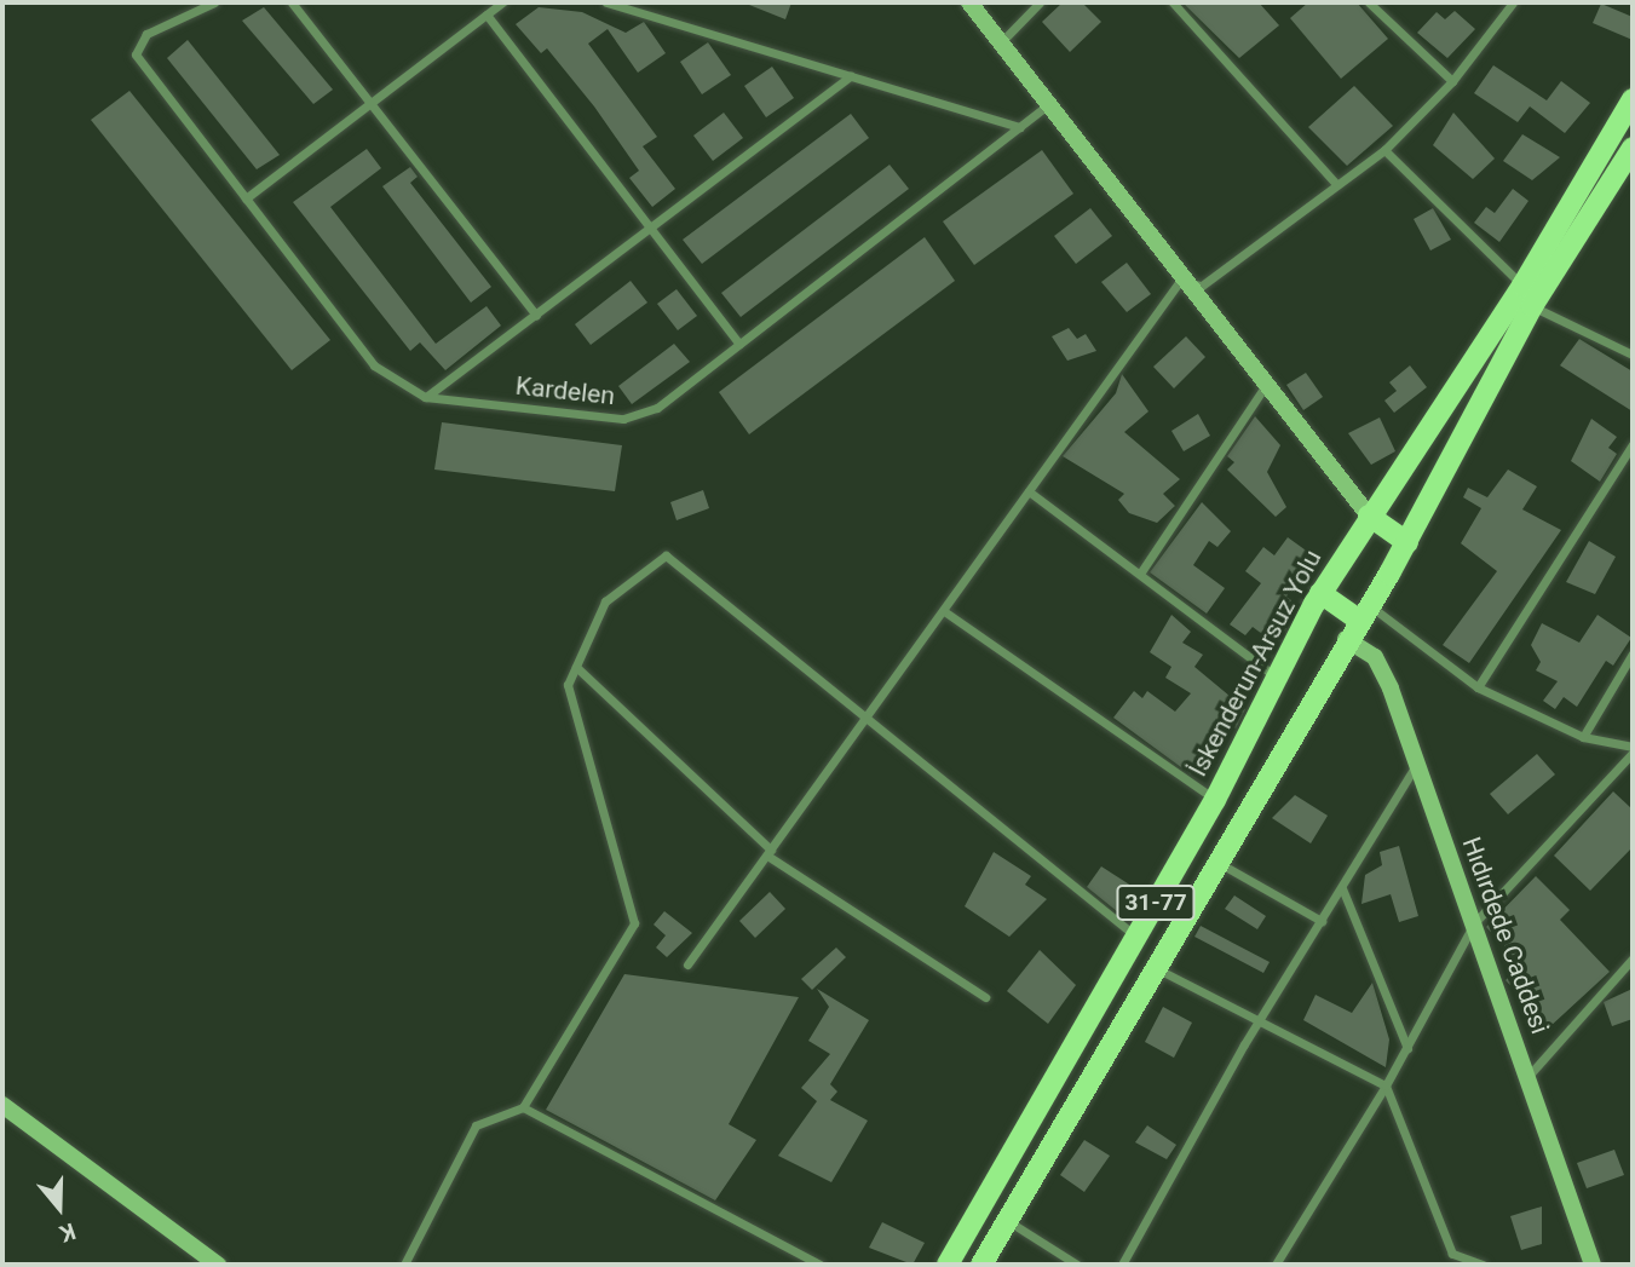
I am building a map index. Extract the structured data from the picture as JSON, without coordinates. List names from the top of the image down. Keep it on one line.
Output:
{"streets":{"main road":["İskenderun-Arsuz Yolu","31-77"],"street":["Kardelen","Hıdırdede Caddesi"]},"north":"bottom"}
